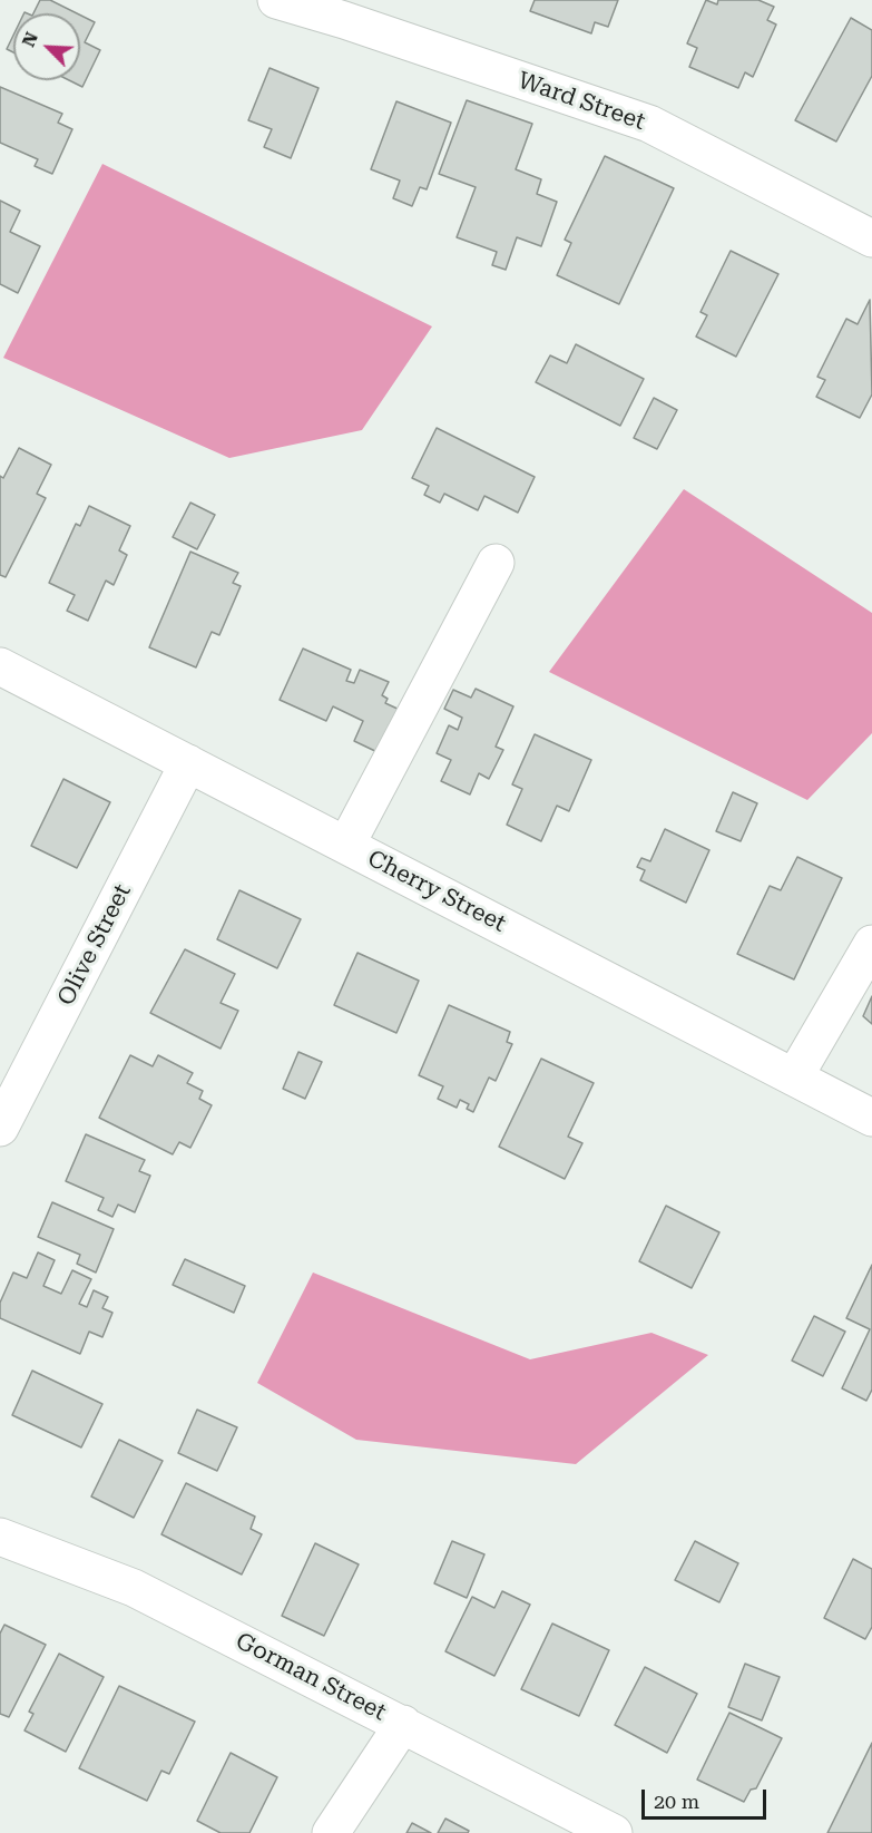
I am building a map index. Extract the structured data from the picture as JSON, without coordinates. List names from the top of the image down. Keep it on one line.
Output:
{"streets":{"street":["Ward Street","Cherry Street","Olive Street","Gorman Street"]},"crossings":[["Cherry Street","Olive Street"]],"scale_bar":"20 m","north":"top left"}
